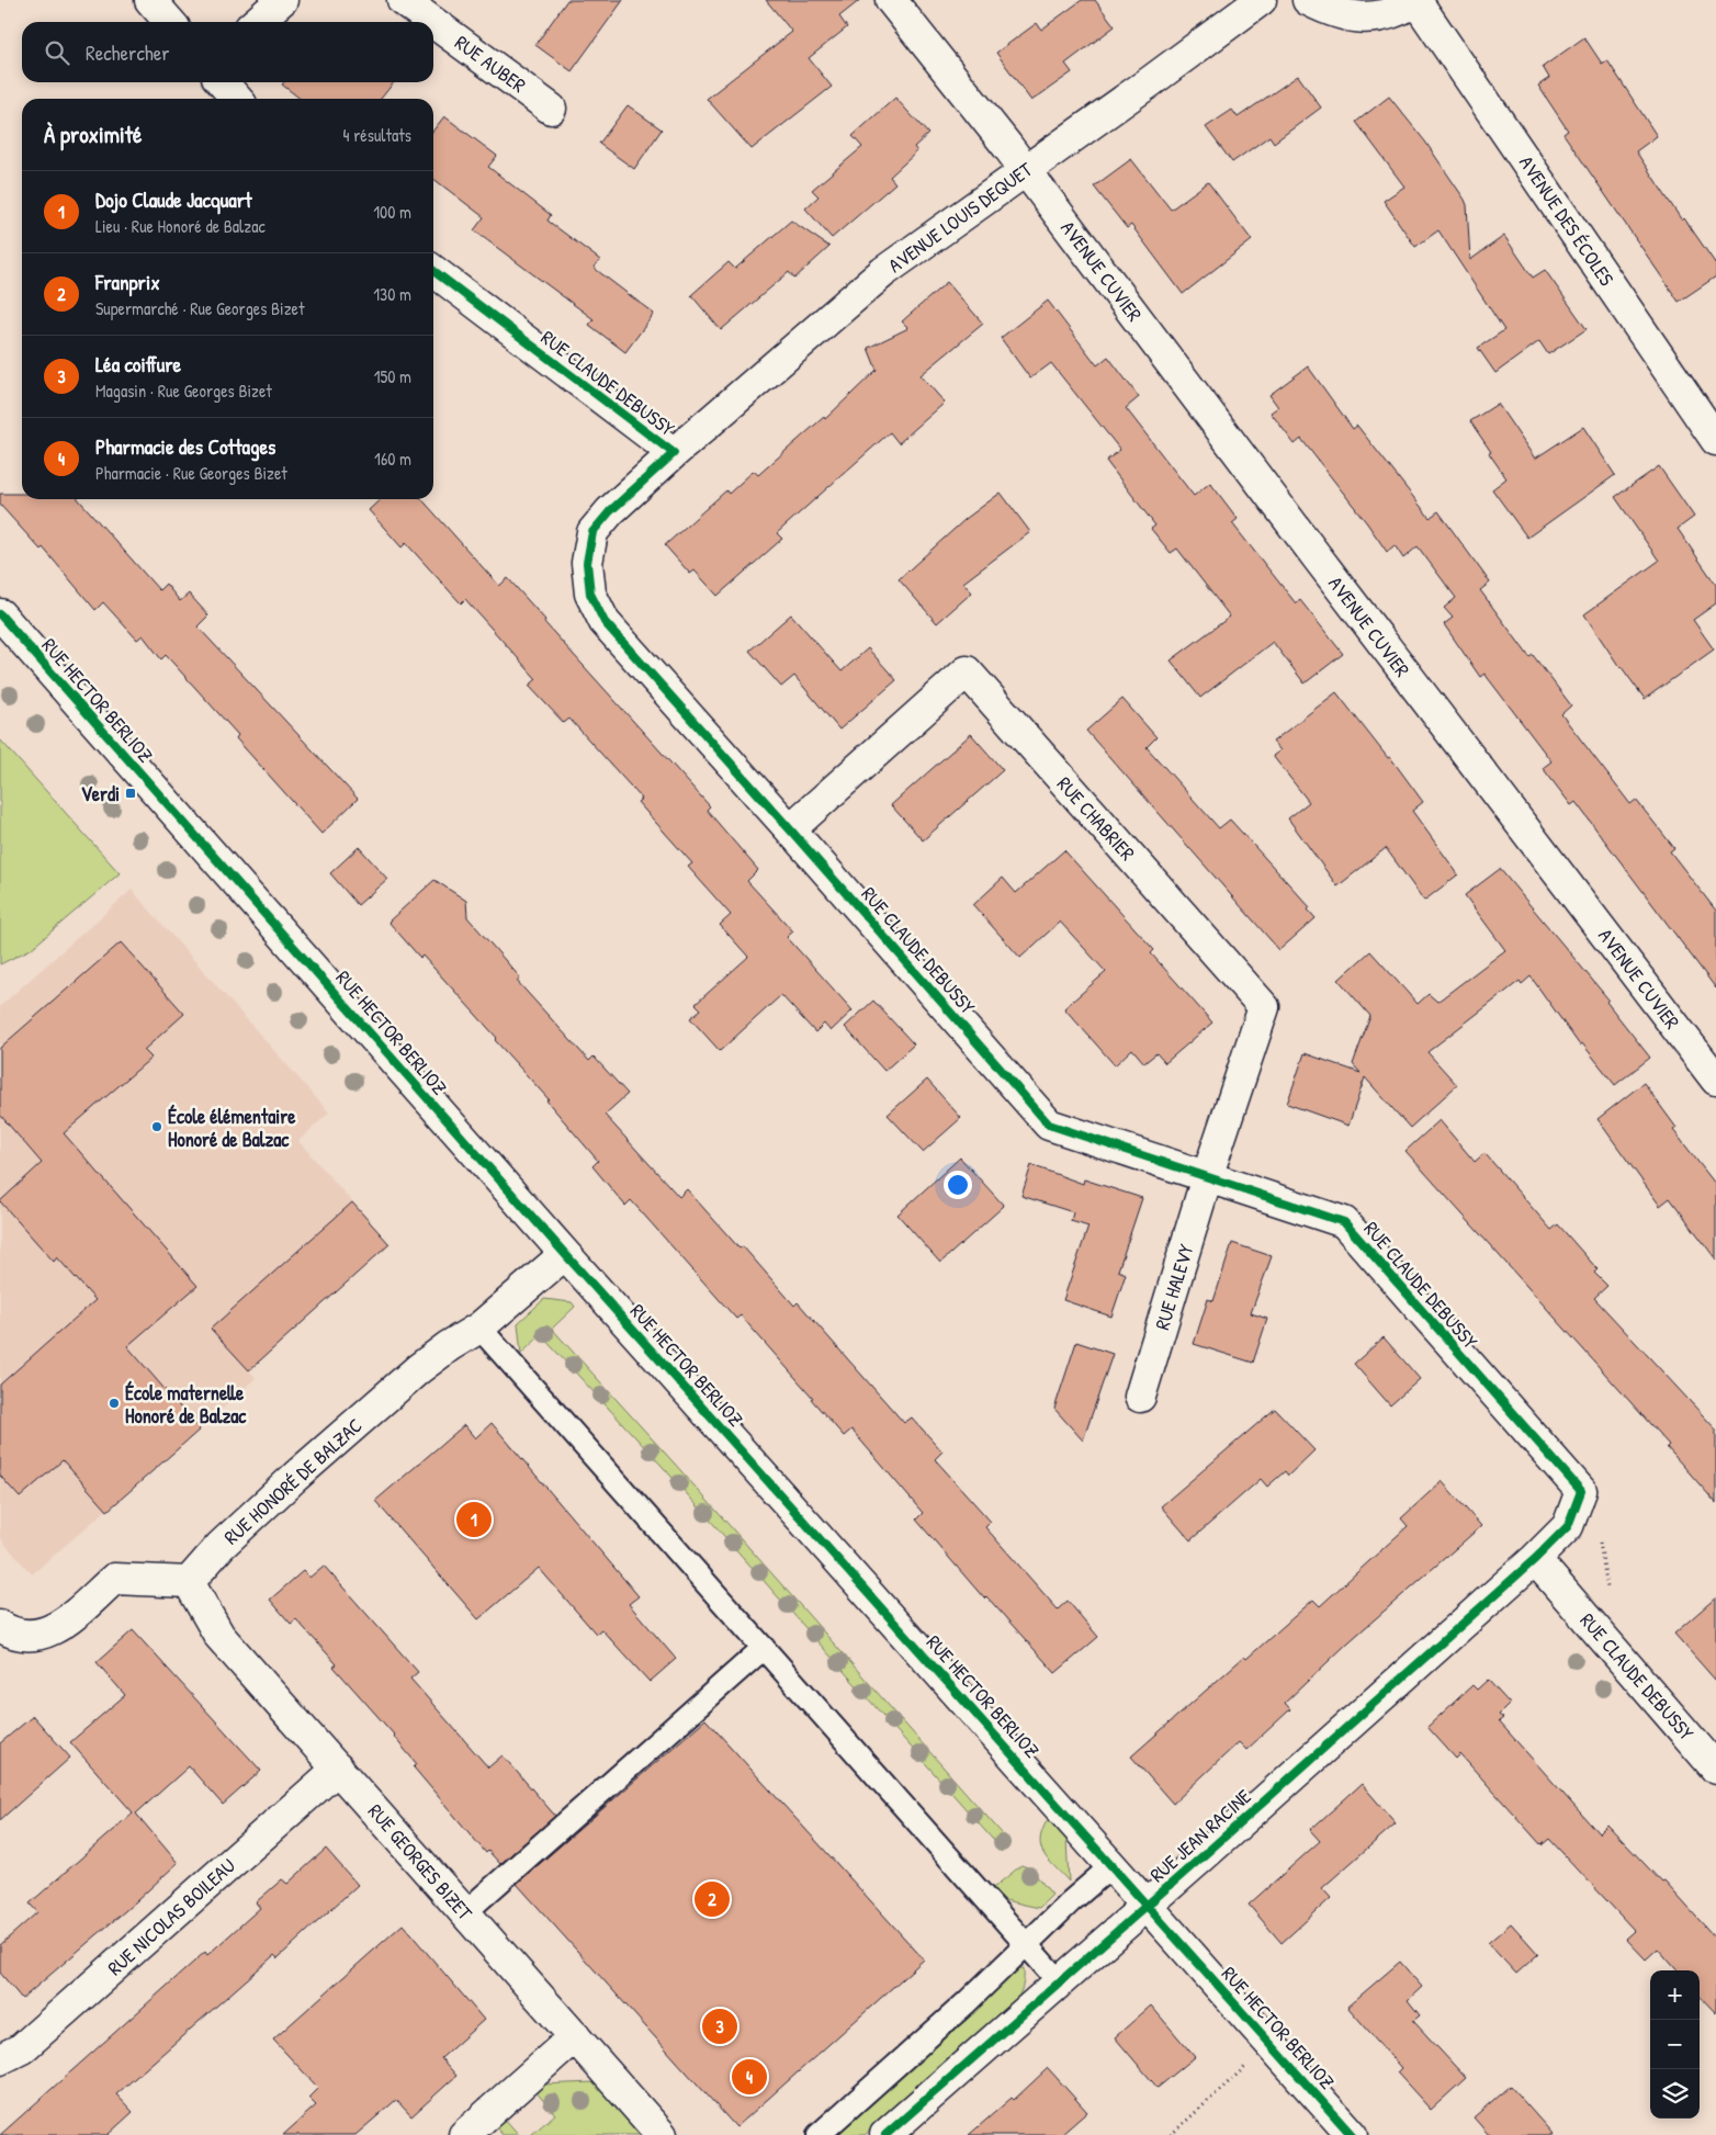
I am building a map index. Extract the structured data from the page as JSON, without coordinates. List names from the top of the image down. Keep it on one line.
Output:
{"streets":{"street":["RUE AUBER","AVENUE LOUIS DEQUET","AVENUE DES ÉCOLES","AVENUE CUVIER","RUE CLAUDE DEBUSSY","RUE HECTOR BERLIOZ","RUE CHABRIER","RUE HALEVY","RUE HONORÉ DE BALZAC","RUE JEAN RACINE","RUE GEORGES BIZET","RUE NICOLAS BOILEAU"]},"crossings":[["AVENUE LOUIS DEQUET","AVENUE CUVIER"],["AVENUE LOUIS DEQUET","RUE CLAUDE DEBUSSY"],["RUE CLAUDE DEBUSSY","RUE CHABRIER"],["RUE CLAUDE DEBUSSY","RUE HALEVY"],["RUE CLAUDE DEBUSSY","RUE JEAN RACINE"],["RUE HECTOR BERLIOZ","RUE HONORÉ DE BALZAC"],["RUE HECTOR BERLIOZ","RUE JEAN RACINE"],["RUE CHABRIER","RUE HALEVY"],["RUE HONORÉ DE BALZAC","RUE GEORGES BIZET"],["RUE GEORGES BIZET","RUE NICOLAS BOILEAU"]],"places":{"transit":["Verdi"],"other":["École élémentaire Honoré de Balzac","École maternelle Honoré de Balzac"]},"page":{"search":"Rechercher","heading":["À proximité","4 résultats"],"list":[{"mark":"1","name":"Dojo Claude Jacquart","note":"Lieu · Rue Honoré de Balzac","value":"100 m"},{"mark":"2","name":"Franprix","note":"Supermarché · Rue Georges Bizet","value":"130 m"},{"mark":"3","name":"Léa coiffure","note":"Magasin · Rue Georges Bizet","value":"150 m"},{"mark":"4","name":"Pharmacie des Cottages","note":"Pharmacie · Rue Georges Bizet","value":"160 m"}],"pins":["1","2","3","4"],"map_buttons":["+","−"]}}
